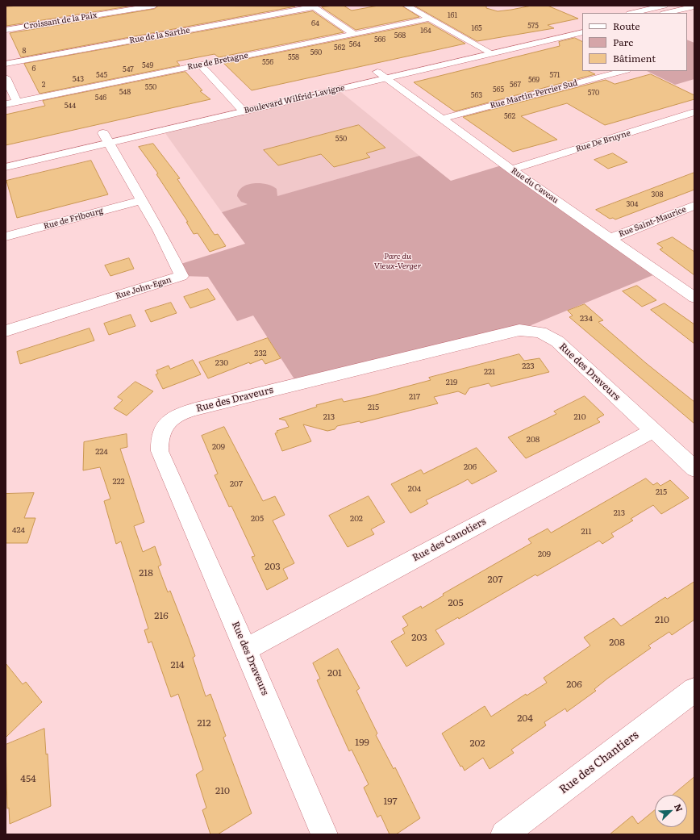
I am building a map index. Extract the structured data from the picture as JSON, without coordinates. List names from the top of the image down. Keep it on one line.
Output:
{"streets":{"street":["Croissant de la Paix","Rue de la Sarthe","Rue de Bretagne","Rue Martin-Perrier Sud","Boulevard Wilfrid-Lavigne","Rue De Bruyne","Rue du Caveau","Rue de Fribourg","Rue Saint-Maurice","Rue John-Egan","Rue des Draveurs","Rue des Canotiers","Rue des Chantiers"]},"crossings":[["Rue Martin-Perrier Sud","Rue du Caveau"],["Boulevard Wilfrid-Lavigne","Rue du Caveau"],["Boulevard Wilfrid-Lavigne","Rue John-Egan"],["Rue De Bruyne","Rue du Caveau"],["Rue du Caveau","Rue Saint-Maurice"],["Rue de Fribourg","Rue John-Egan"],["Rue des Draveurs","Rue des Canotiers"]],"parks":["Parc du Vieux-Verger"],"house_numbers":["161","64","575","165","164","568","566","564","562","8","560","558","556","549","6","547","545","571","543","569","2","567","550","565","548","570","563","546","544","562","550","308","304","234","232","230","223","221","219","217","215","213","210","208","209","224","206","222","207","204","215","213","205","202","424","211","209","203","218","207","205","216","210","203","208","214","201","206","204","212","199","202","454","210","197"],"legend":["Route","Parc","Bâtiment"],"north":"top right"}
